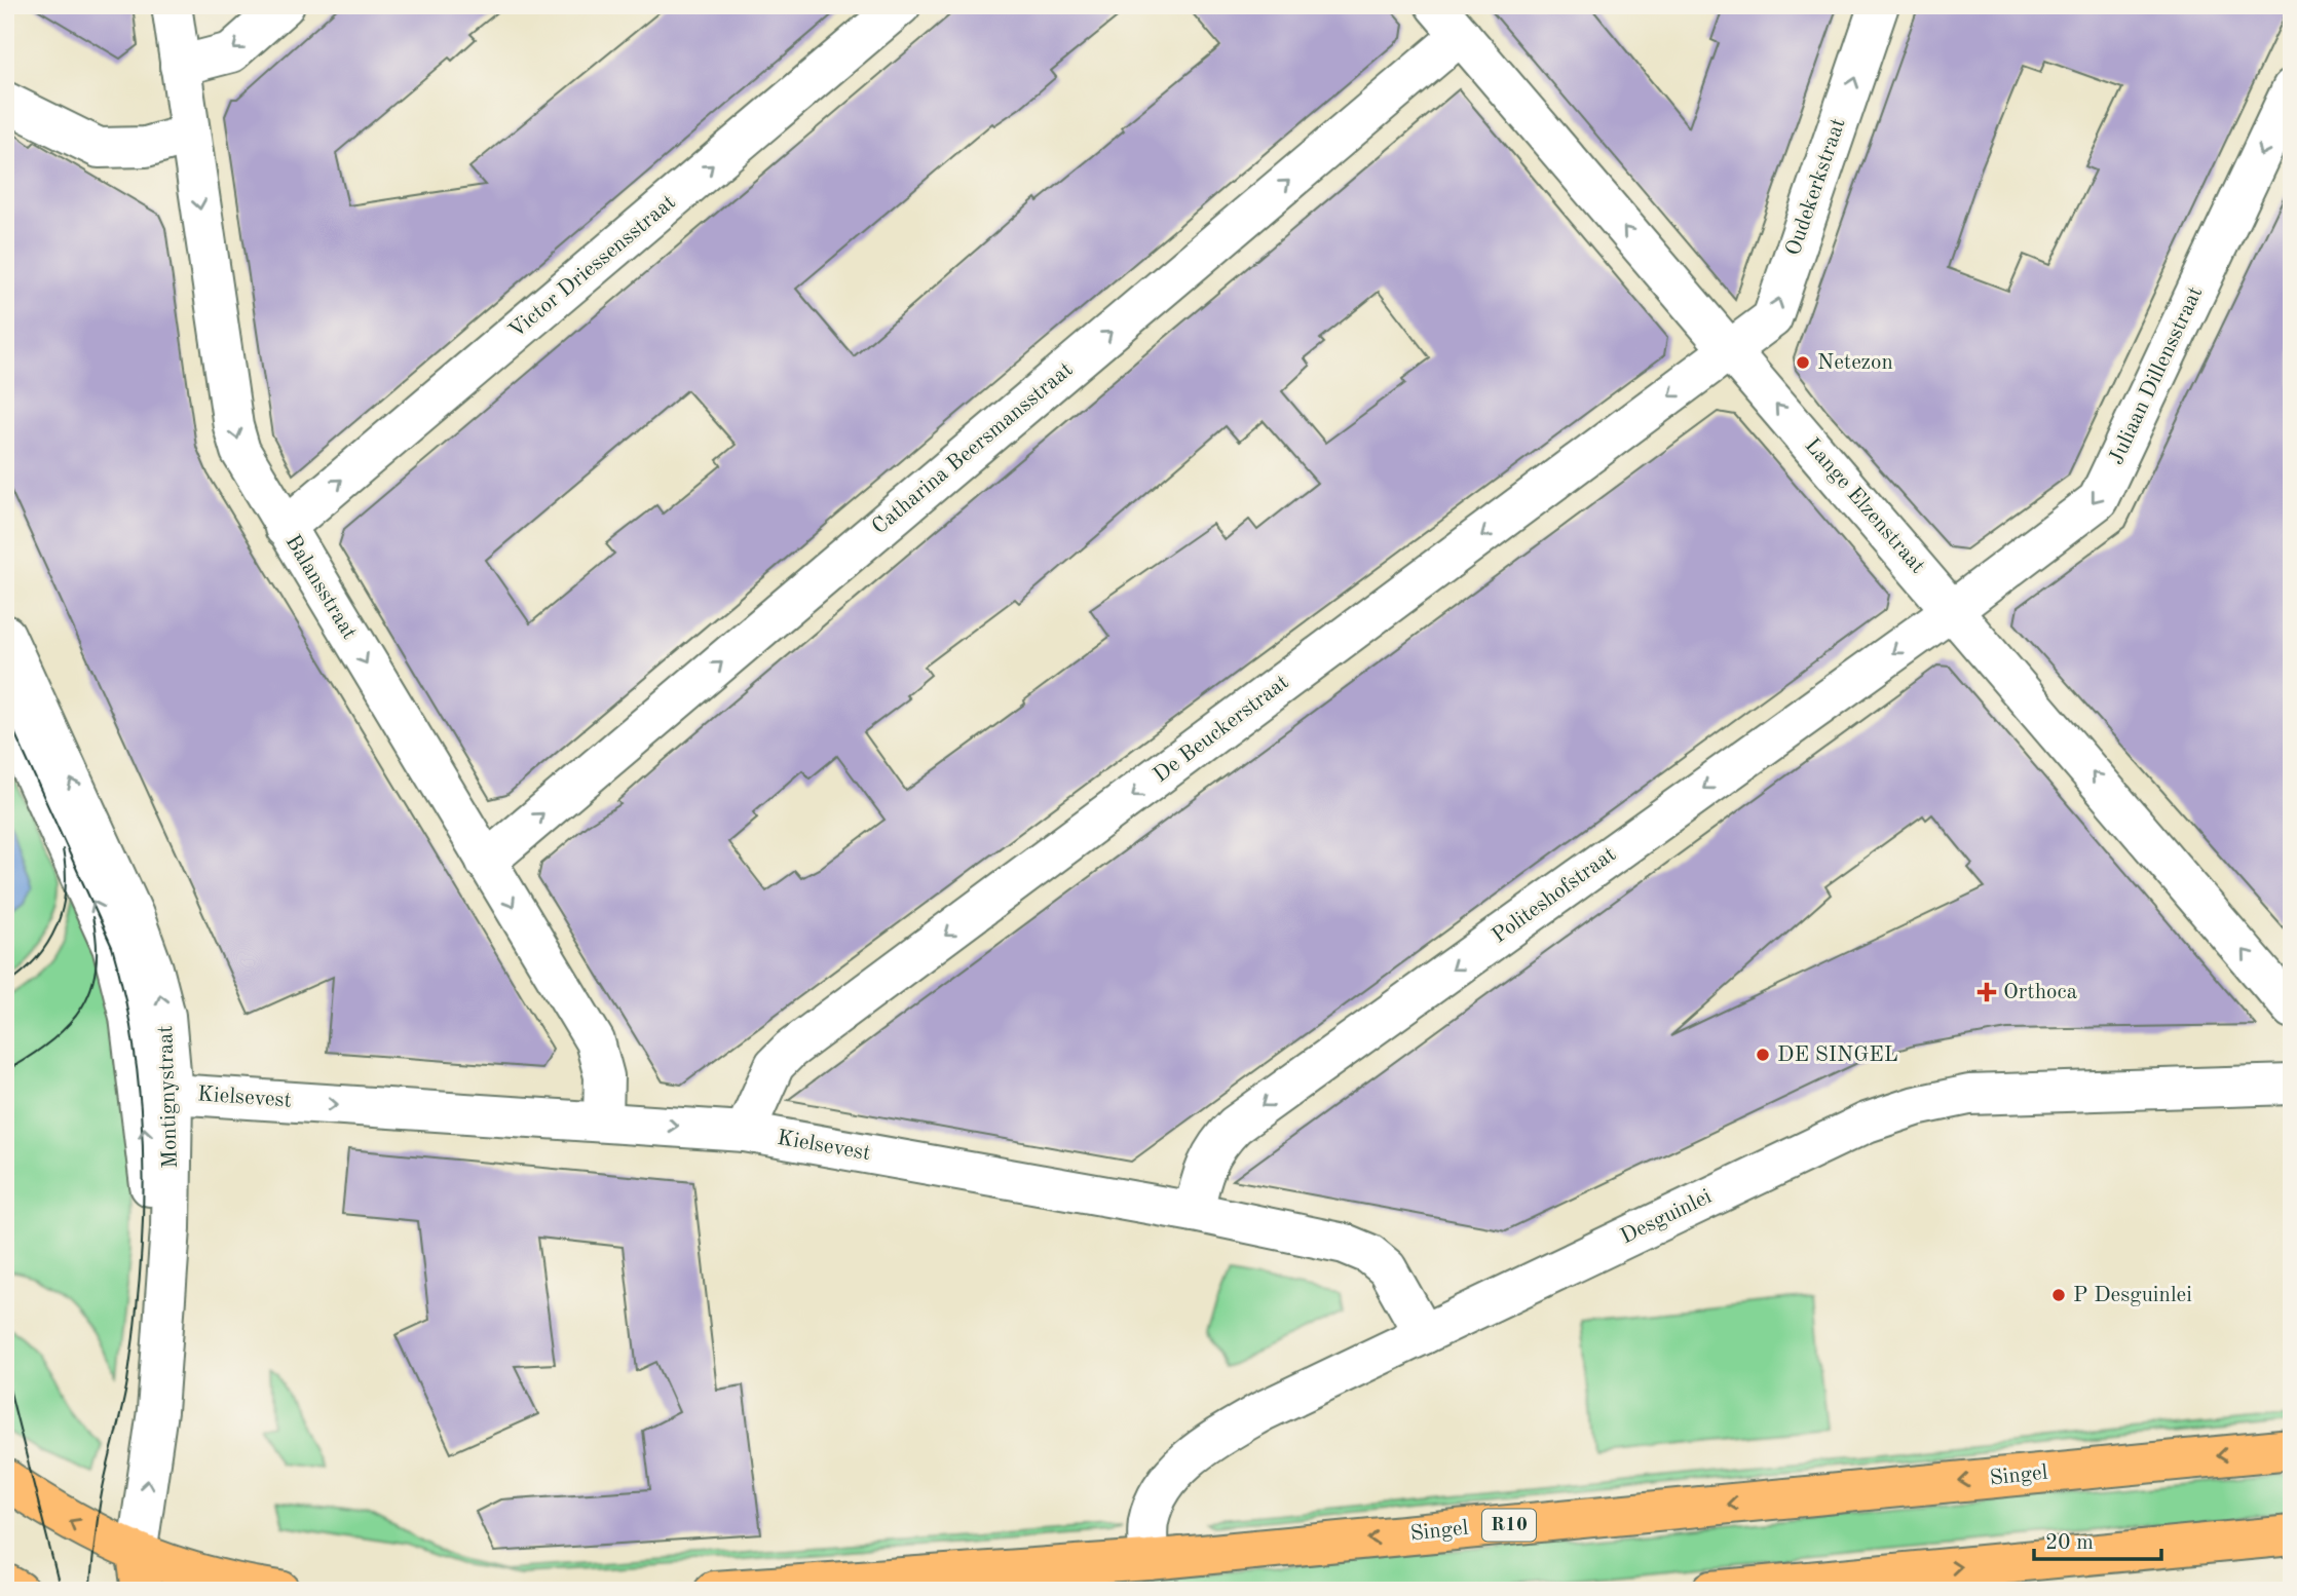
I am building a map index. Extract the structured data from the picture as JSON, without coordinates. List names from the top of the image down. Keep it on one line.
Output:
{"streets":{"main road":["Singel","R10"],"street":["Oudekerkstraat","Victor Driessensstraat","Juliaan Dillensstraat","Catharina Beersmansstraat","Lange Elzenstraat","Balansstraat","De Beuckerstraat","Politeshofstraat","Montignystraat","Kielsevest","Desguinlei"]},"crossings":[["Oudekerkstraat","Lange Elzenstraat"],["Oudekerkstraat","De Beuckerstraat"],["Victor Driessensstraat","Balansstraat"],["Juliaan Dillensstraat","Lange Elzenstraat"],["Juliaan Dillensstraat","Politeshofstraat"],["Catharina Beersmansstraat","Lange Elzenstraat"],["Catharina Beersmansstraat","Balansstraat"],["Lange Elzenstraat","De Beuckerstraat"],["Lange Elzenstraat","Politeshofstraat"],["Balansstraat","Kielsevest"],["De Beuckerstraat","Kielsevest"],["Politeshofstraat","Kielsevest"],["Montignystraat","Kielsevest"],["Kielsevest","Desguinlei"],["Desguinlei","Singel"]],"one_way":["Oudekerkstraat","Victor Driessensstraat","Juliaan Dillensstraat","Catharina Beersmansstraat","Lange Elzenstraat","Balansstraat","De Beuckerstraat","Politeshofstraat","Kielsevest"],"places":{"other":["Netezon","DE SINGEL","P Desguinlei"],"health":["Orthoca"]},"scale_bar":"20 m"}
